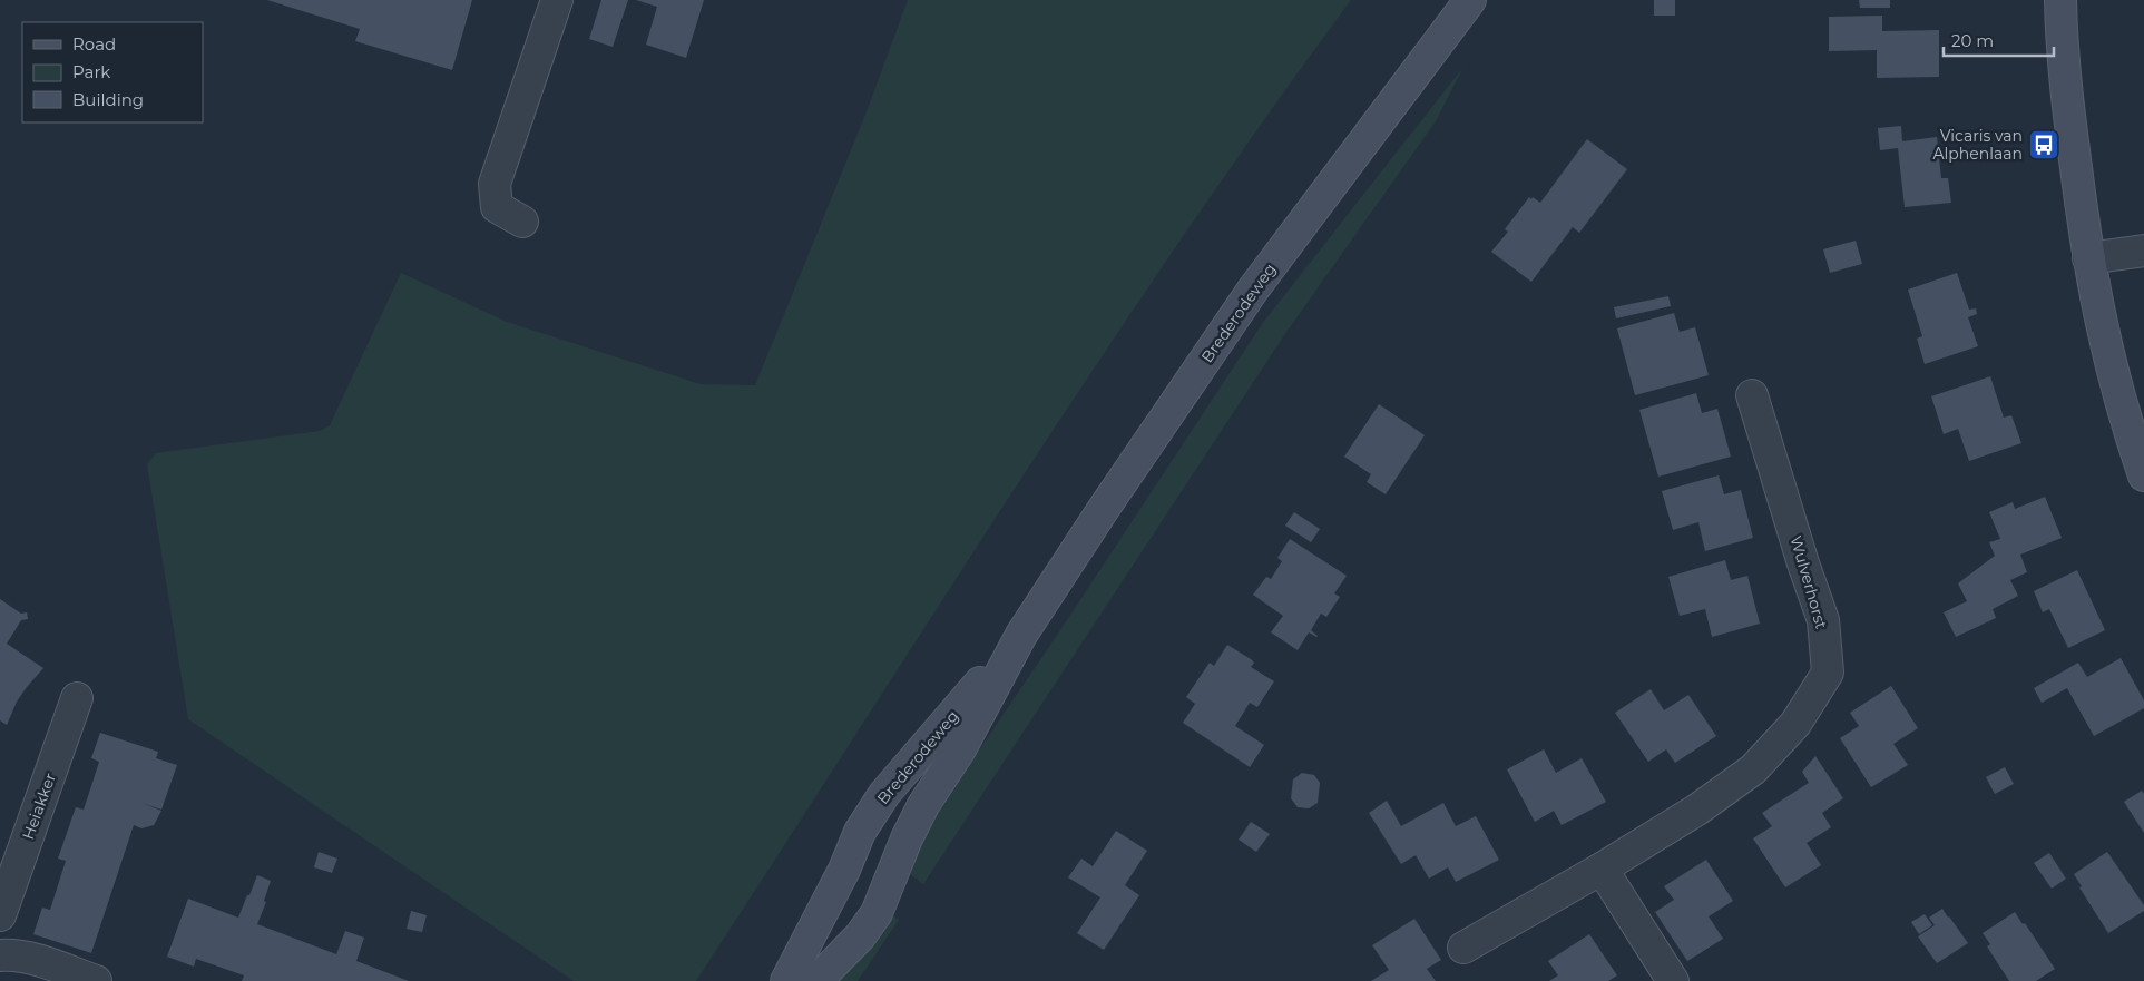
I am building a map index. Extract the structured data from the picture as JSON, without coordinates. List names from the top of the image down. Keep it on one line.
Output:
{"streets":{"main road":["Brederodeweg"],"street":["Wulverhorst","Heiakker"]},"places":{"bus stop":["Vicaris van Alphenlaan"]},"legend":["Road","Park","Building"],"scale_bar":"20 m"}
